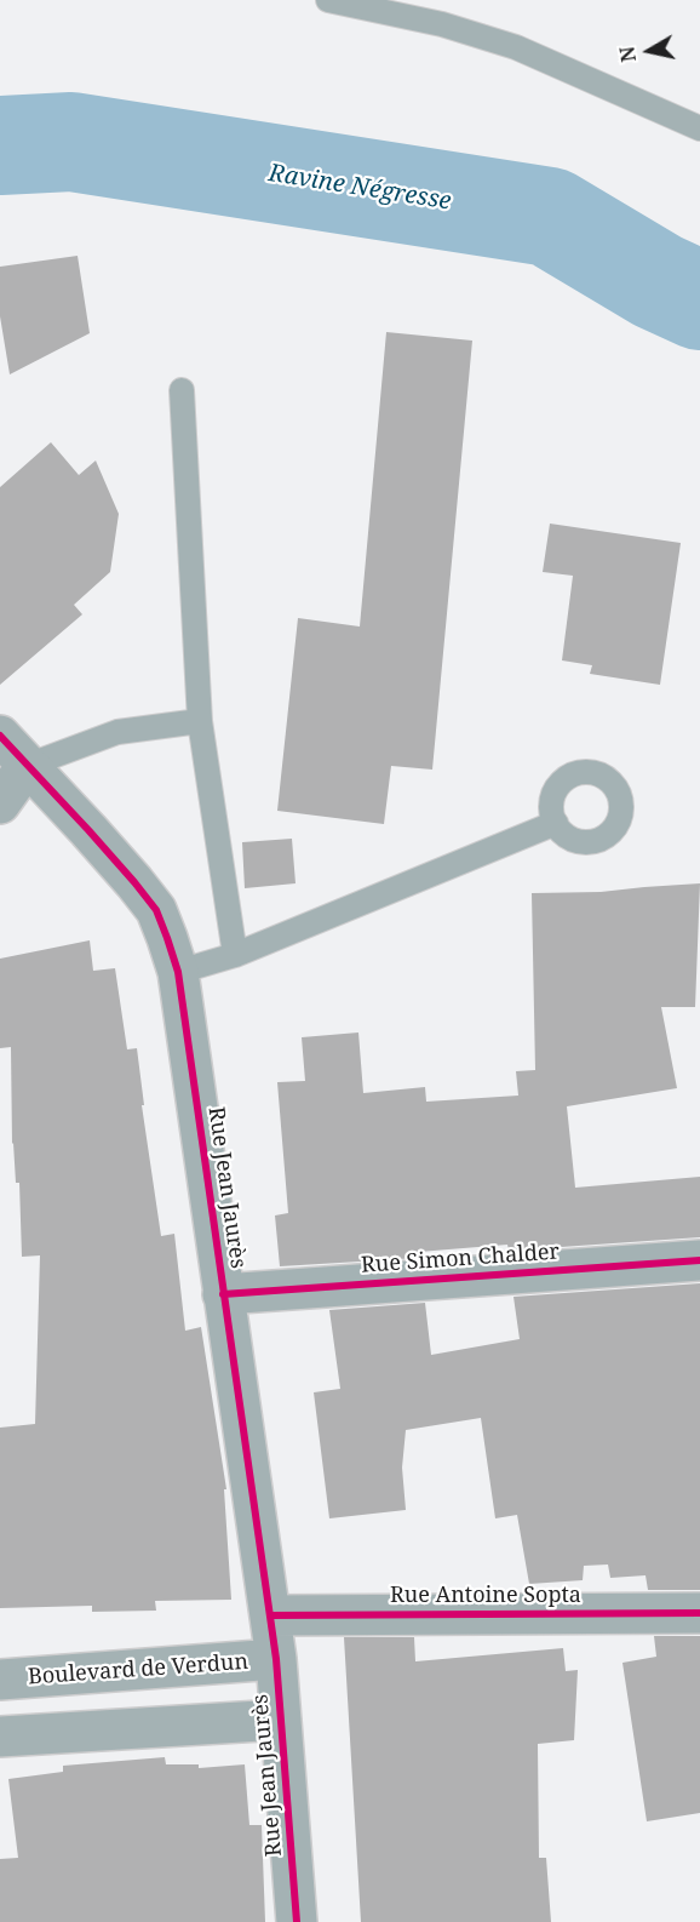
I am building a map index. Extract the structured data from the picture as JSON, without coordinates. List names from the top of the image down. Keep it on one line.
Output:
{"streets":{"street":["Rue Jean Jaurès","Rue Simon Chalder","Rue Antoine Sopta","Boulevard de Verdun"]},"crossings":[["Rue Jean Jaurès","Rue Simon Chalder"],["Rue Jean Jaurès","Rue Antoine Sopta"],["Rue Jean Jaurès","Boulevard de Verdun"]],"water":["Ravine Négresse"],"north":"left"}
